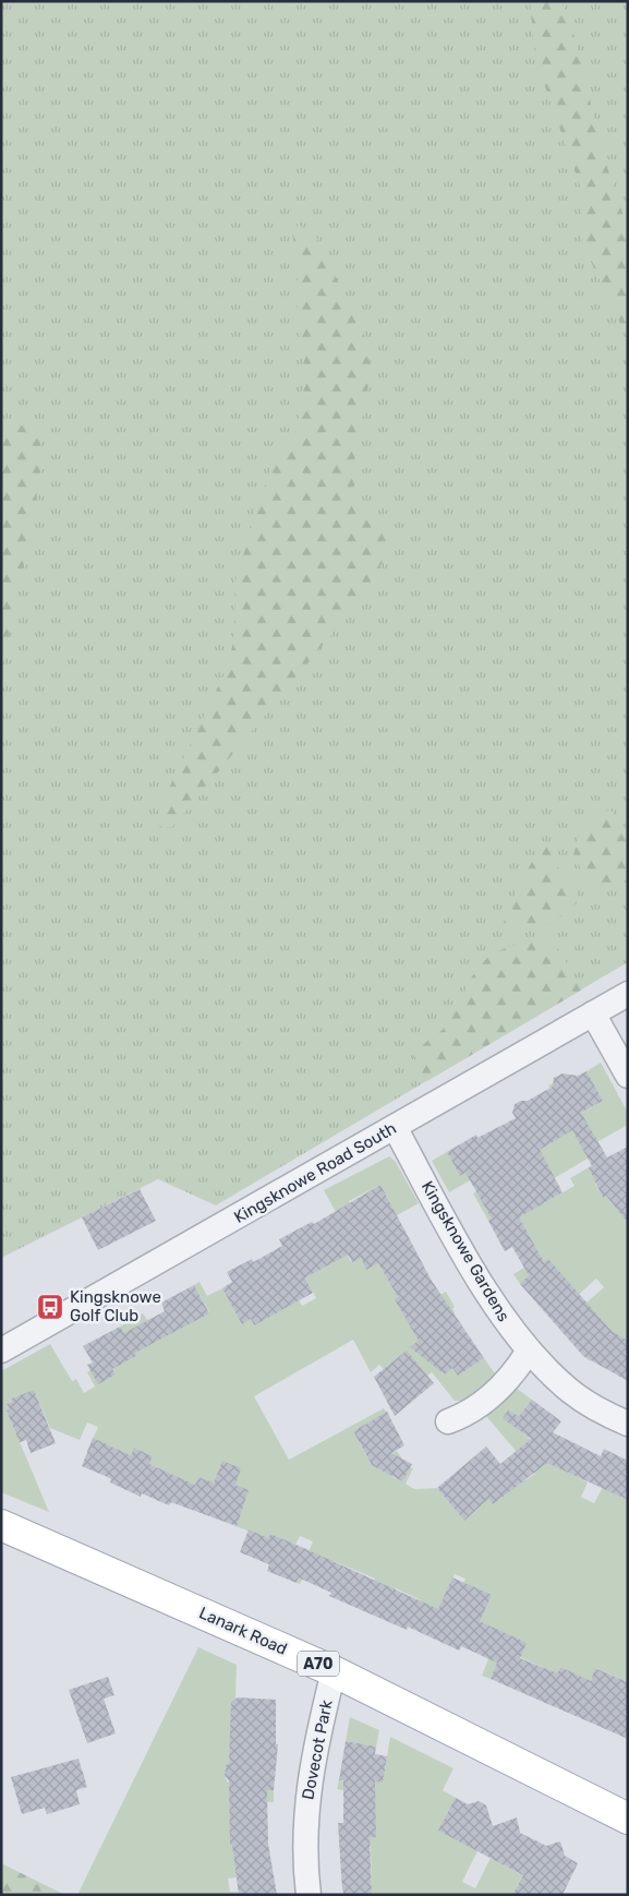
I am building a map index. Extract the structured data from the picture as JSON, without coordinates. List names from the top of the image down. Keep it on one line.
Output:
{"streets":{"main road":["Lanark Road","A70"],"street":["Kingsknowe Road South","Kingsknowe Gardens","Dovecot Park"]},"crossings":[["Kingsknowe Road South","Kingsknowe Gardens"],["Lanark Road","Dovecot Park"]],"places":{"bus stop":["Kingsknowe Golf Club"]}}
